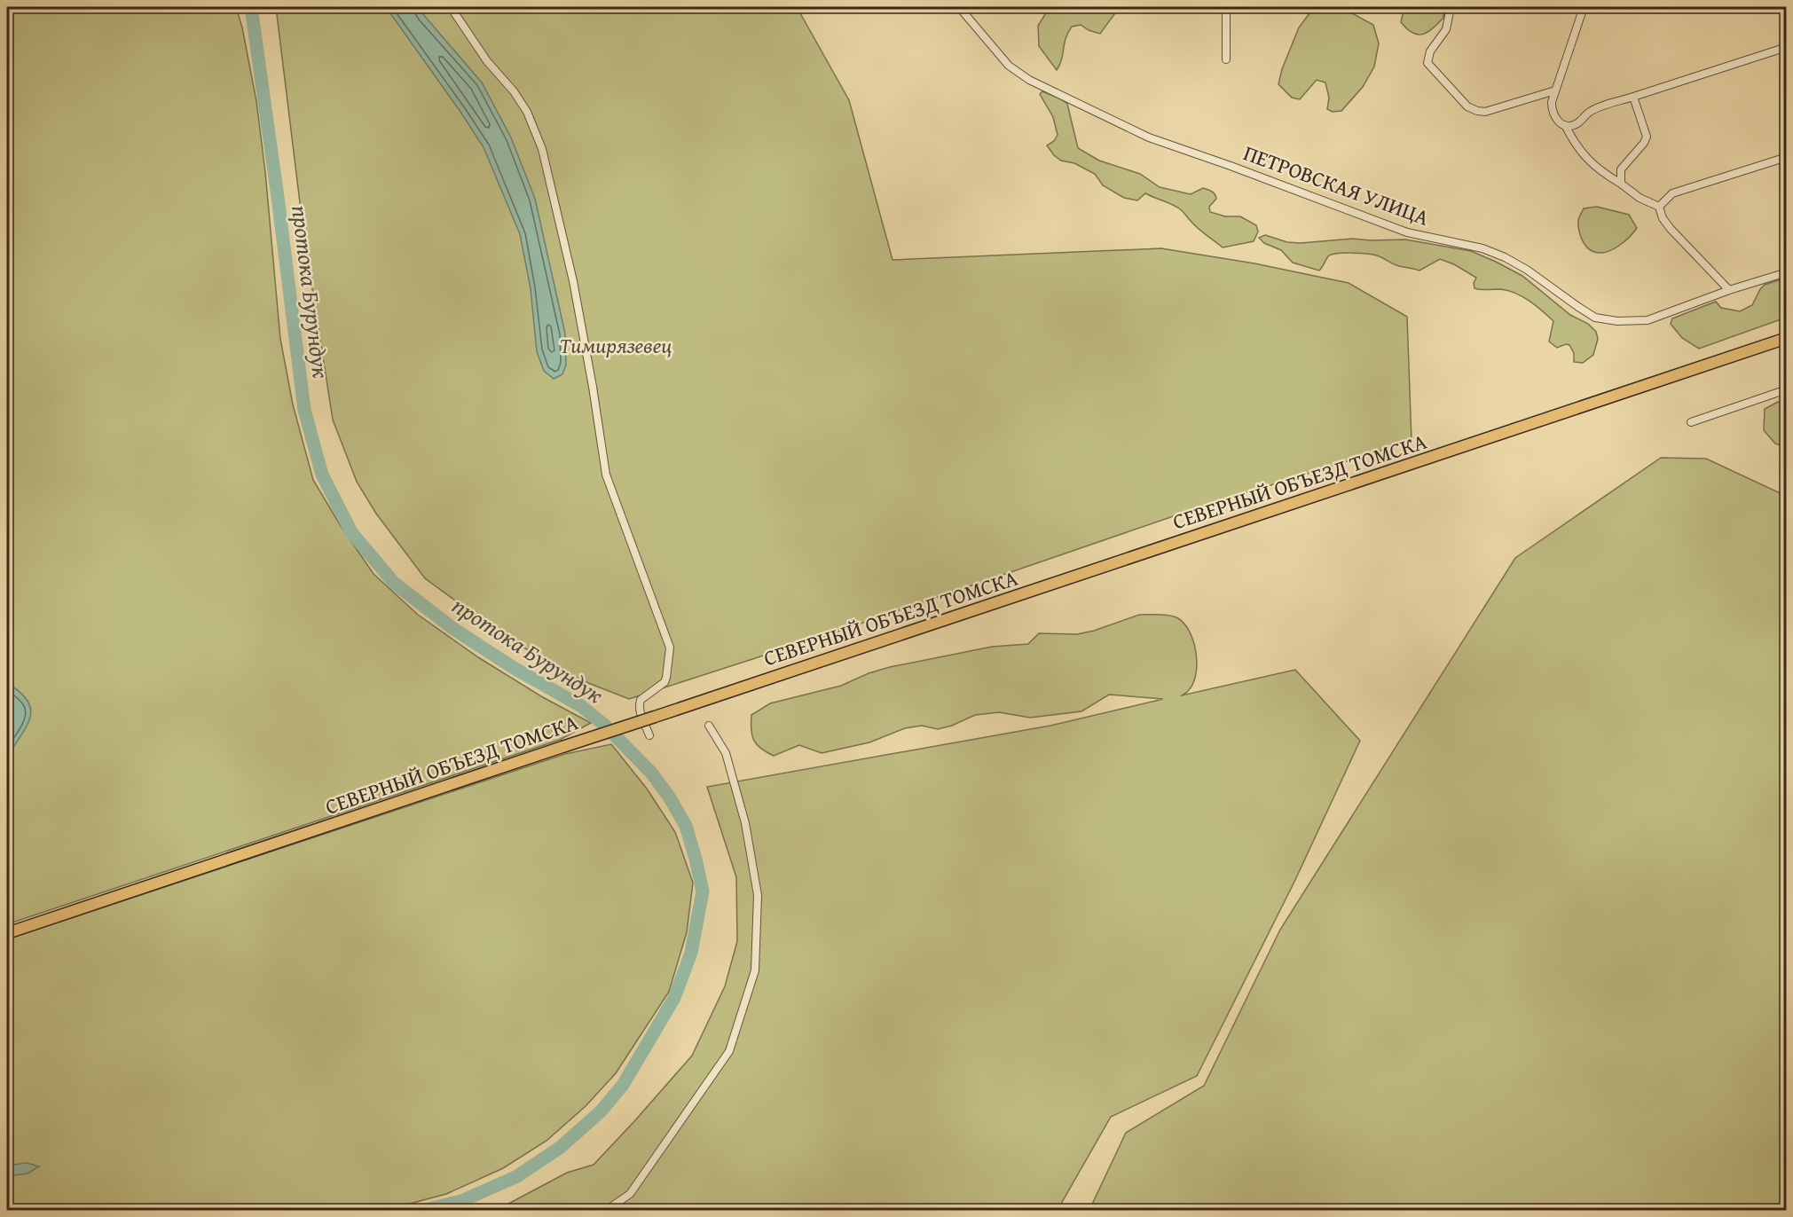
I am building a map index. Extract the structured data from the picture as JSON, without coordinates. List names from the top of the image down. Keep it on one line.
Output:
{"streets":{"main road":["СЕВЕРНЫЙ ОБЪЕЗД ТОМСКА"],"street":["ПЕТРОВСКАЯ УЛИЦА"]},"water":["протока Бурундук"],"parks":["Тимирязевец"]}
